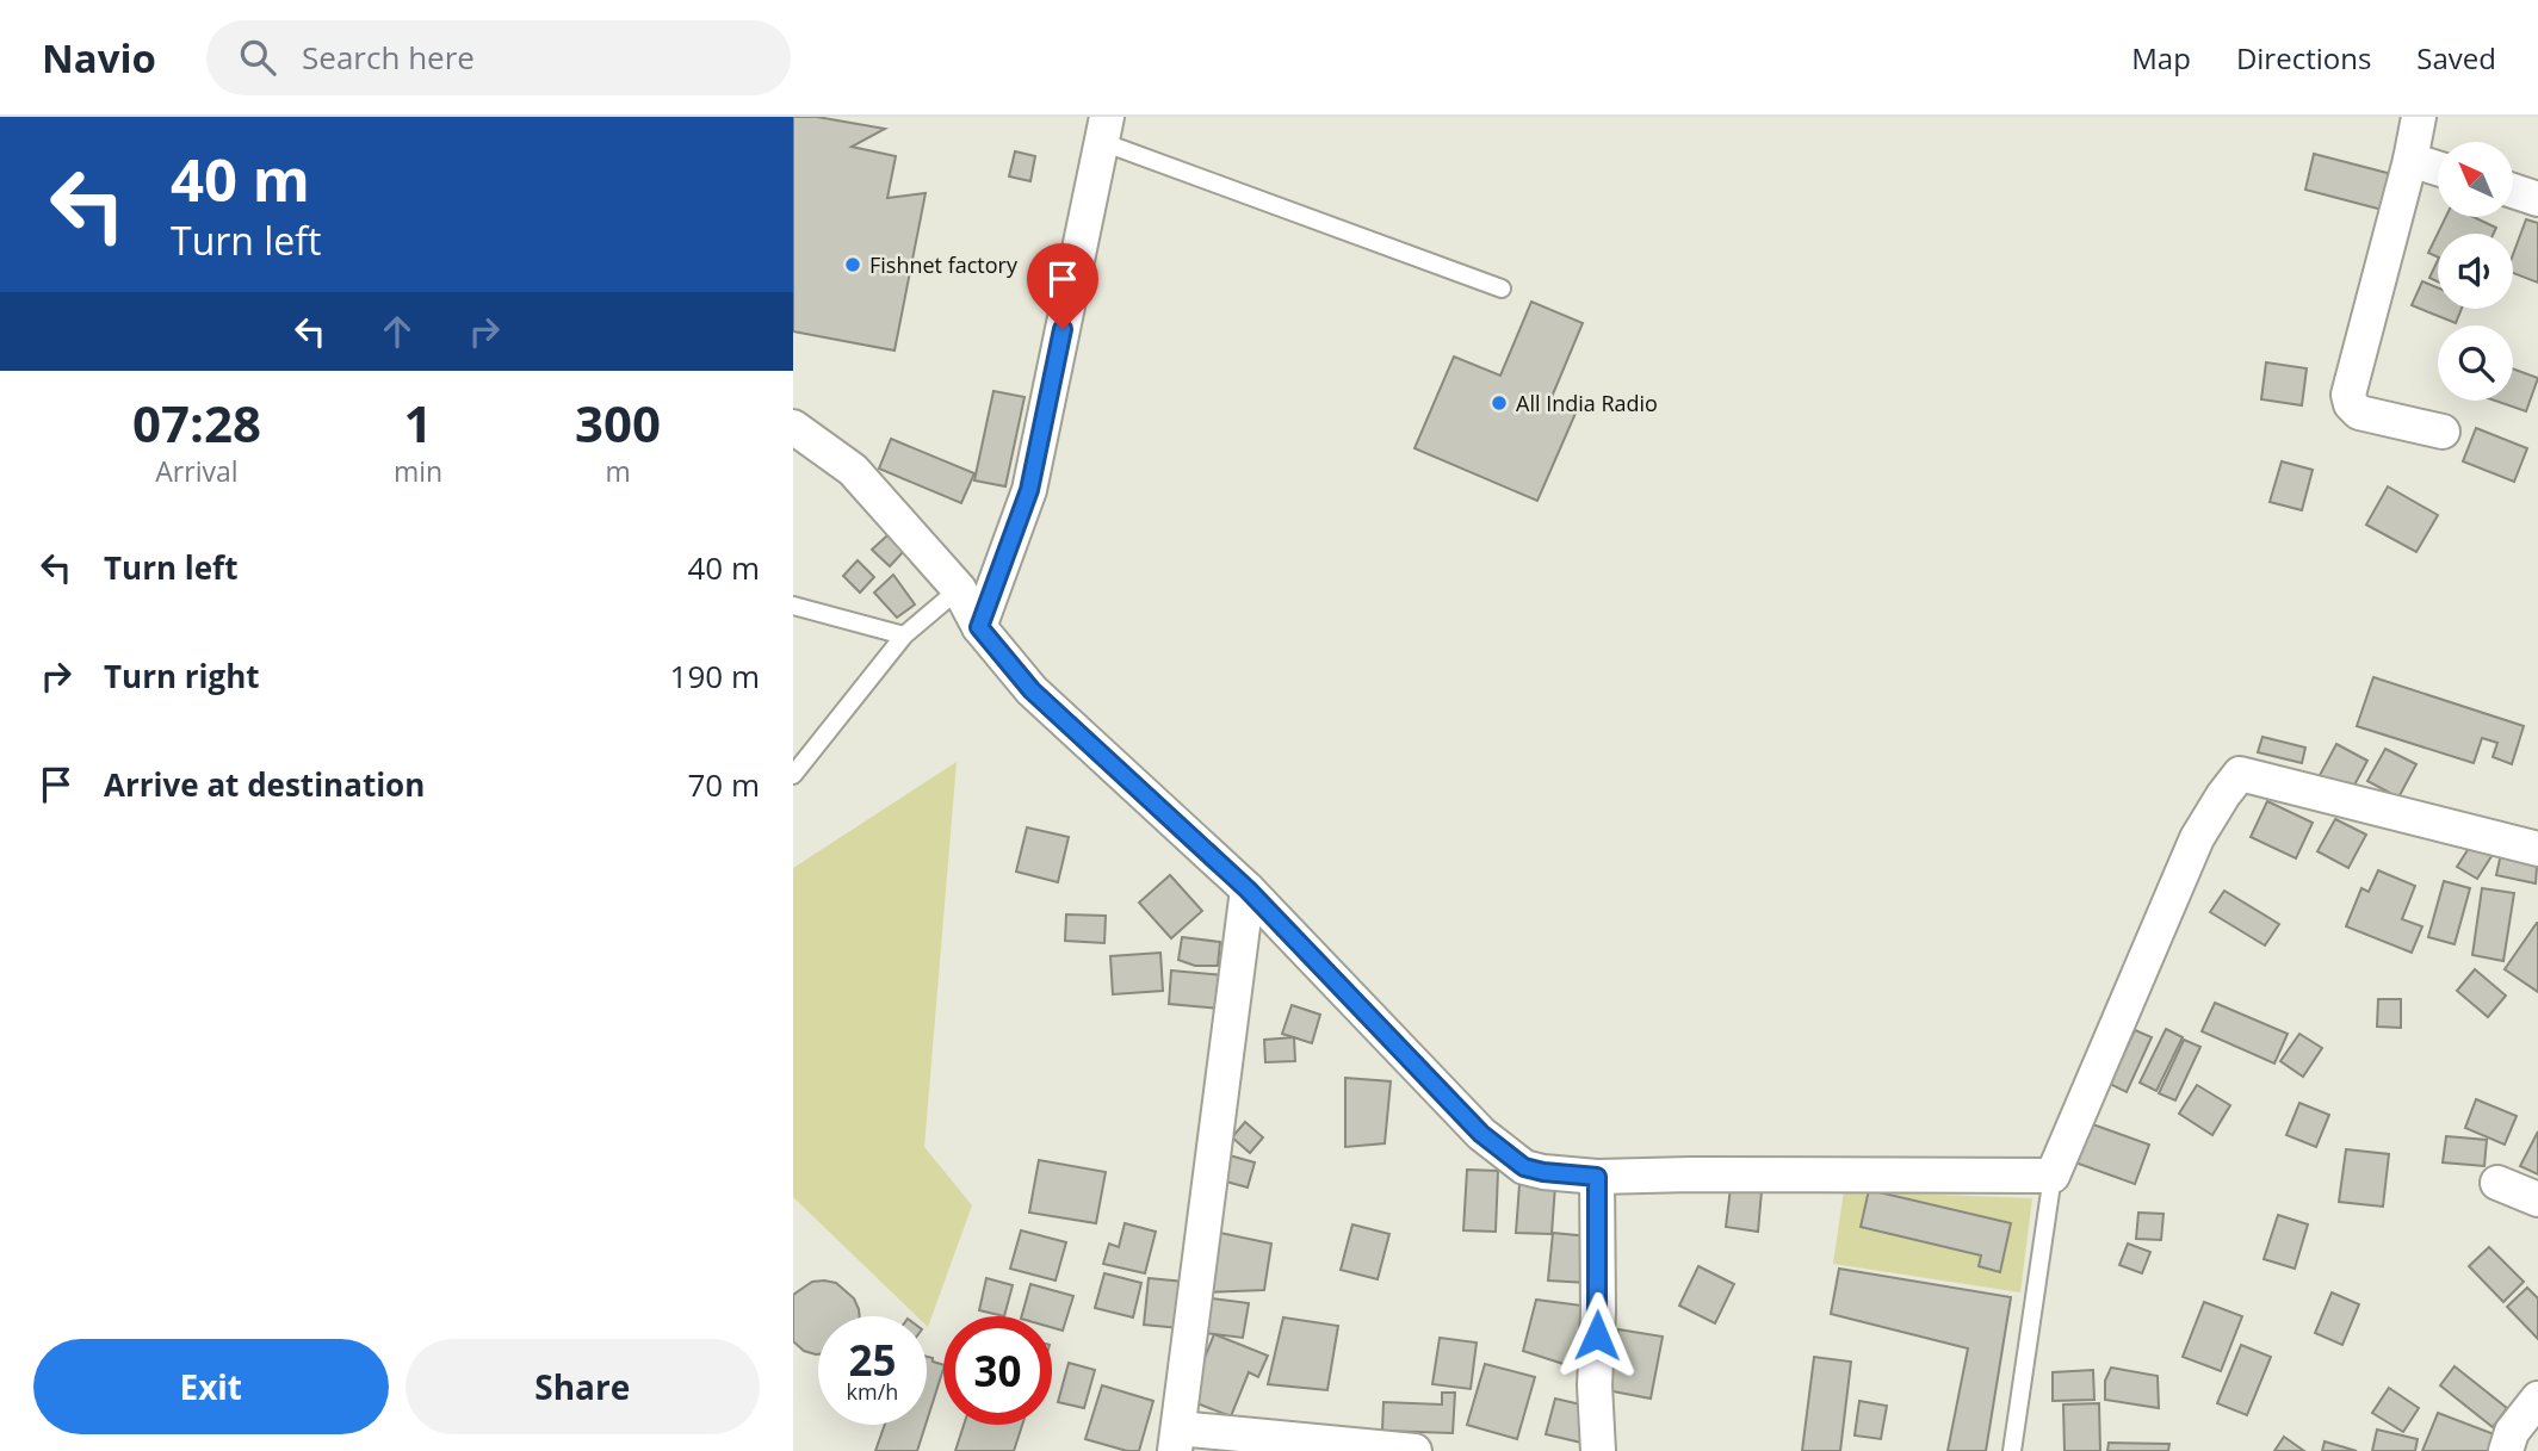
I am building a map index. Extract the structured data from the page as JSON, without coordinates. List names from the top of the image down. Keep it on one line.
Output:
{"places":["Fishnet factory","All India Radio"],"north":"top left","page":{"header":"Navio","search":"Search here","nav":["Map","Directions","Saved"],"turn":["40 m","Turn left"],"eta":["07:28","Arrival","1","min","300","m"],"list":[{"name":"Turn left","value":"40 m"},{"name":"Turn right","value":"190 m"},{"name":"Arrive at destination","value":"70 m"}],"speed":"25 km/h","limit":"30","buttons":["Exit","Share"]}}
